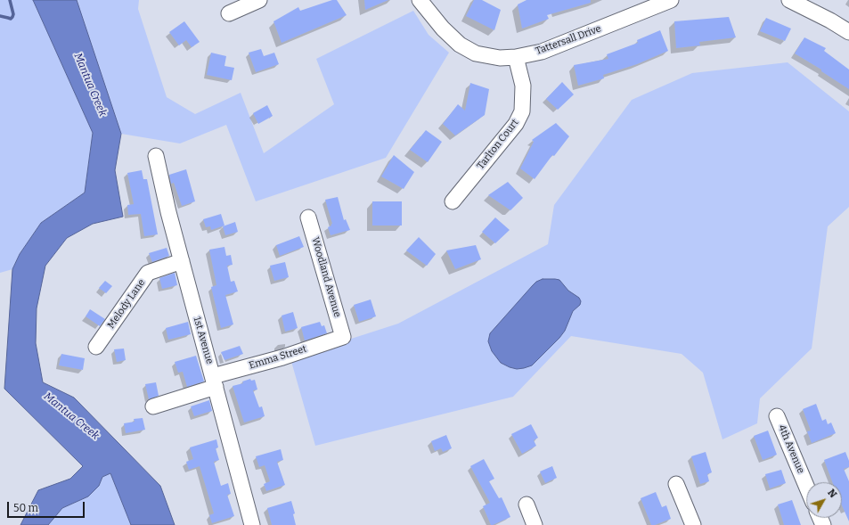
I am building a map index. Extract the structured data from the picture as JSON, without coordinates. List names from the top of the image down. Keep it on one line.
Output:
{"streets":{"street":["Tattersall Drive","Tarlton Court","Woodland Avenue","Melody Lane","1st Avenue","Emma Street","4th Avenue"]},"crossings":[["Tattersall Drive","Tarlton Court"],["Woodland Avenue","Emma Street"],["Melody Lane","1st Avenue"],["1st Avenue","Emma Street"]],"water":["Mantua Creek"],"scale_bar":"50 m","north":"top right"}
